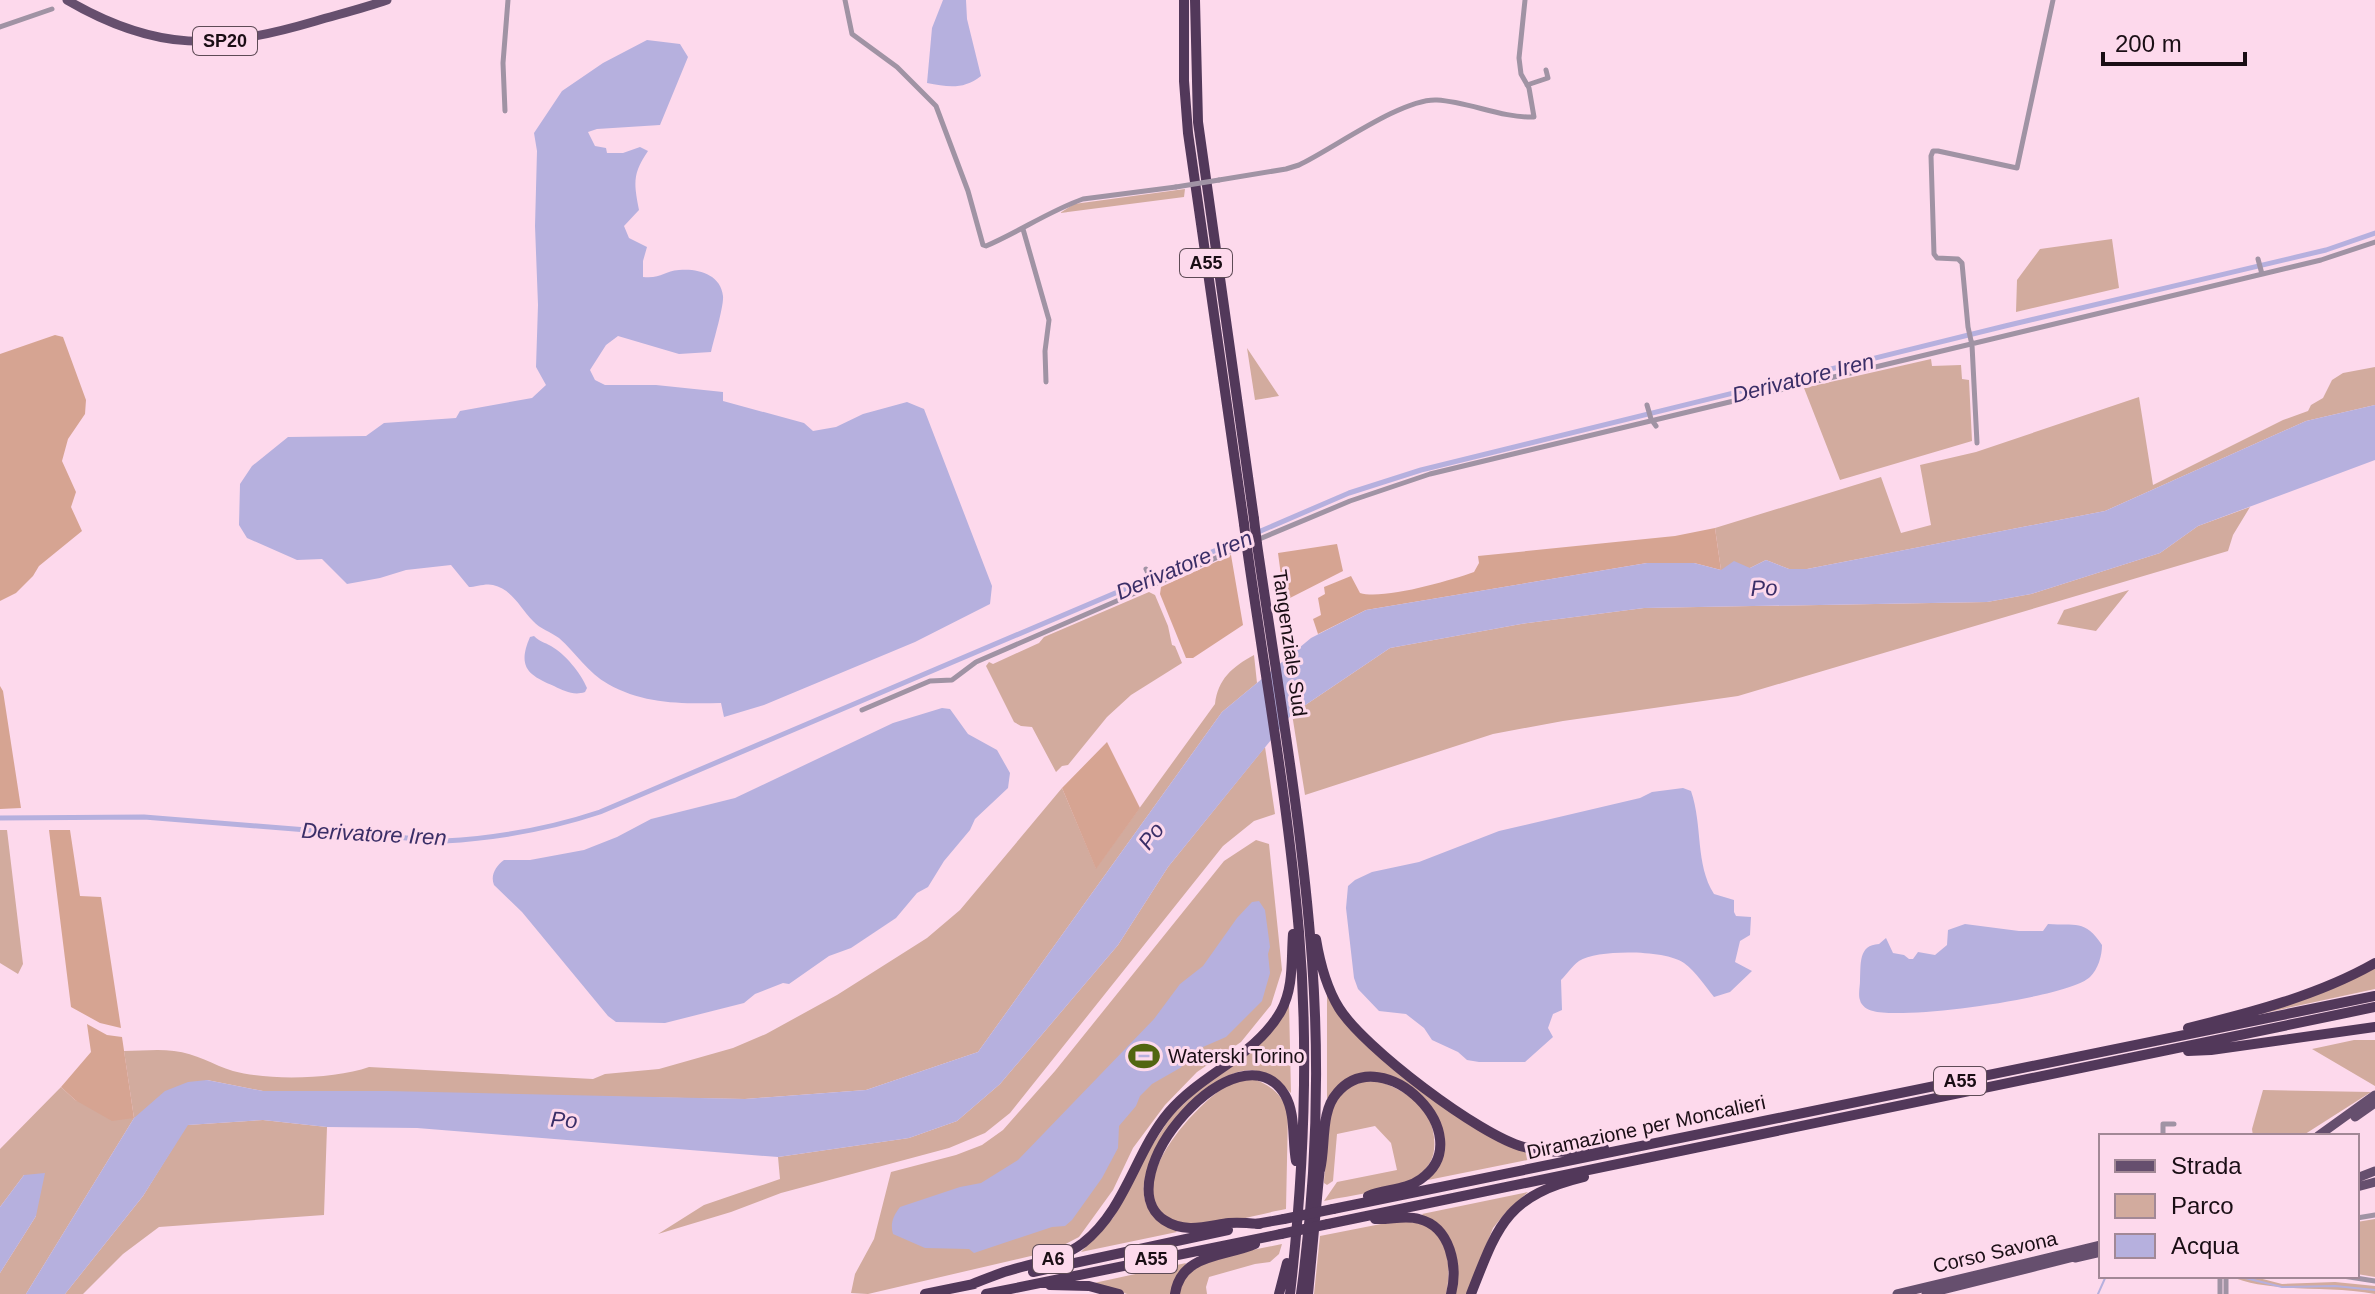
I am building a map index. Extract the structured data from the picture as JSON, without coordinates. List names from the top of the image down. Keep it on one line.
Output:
{"streets":{"highway":["A55","Tangenziale Sud","Diramazione per Moncalieri","A6"],"main road":["SP20","Corso Savona"]},"crossings":[["Tangenziale Sud","A6"],["Diramazione per Moncalieri","A6"]],"water":["Derivatore Iren","Po"],"places":{"sports":["Waterski Torino"]},"legend":["Strada","Parco","Acqua"],"scale_bar":"200 m"}
